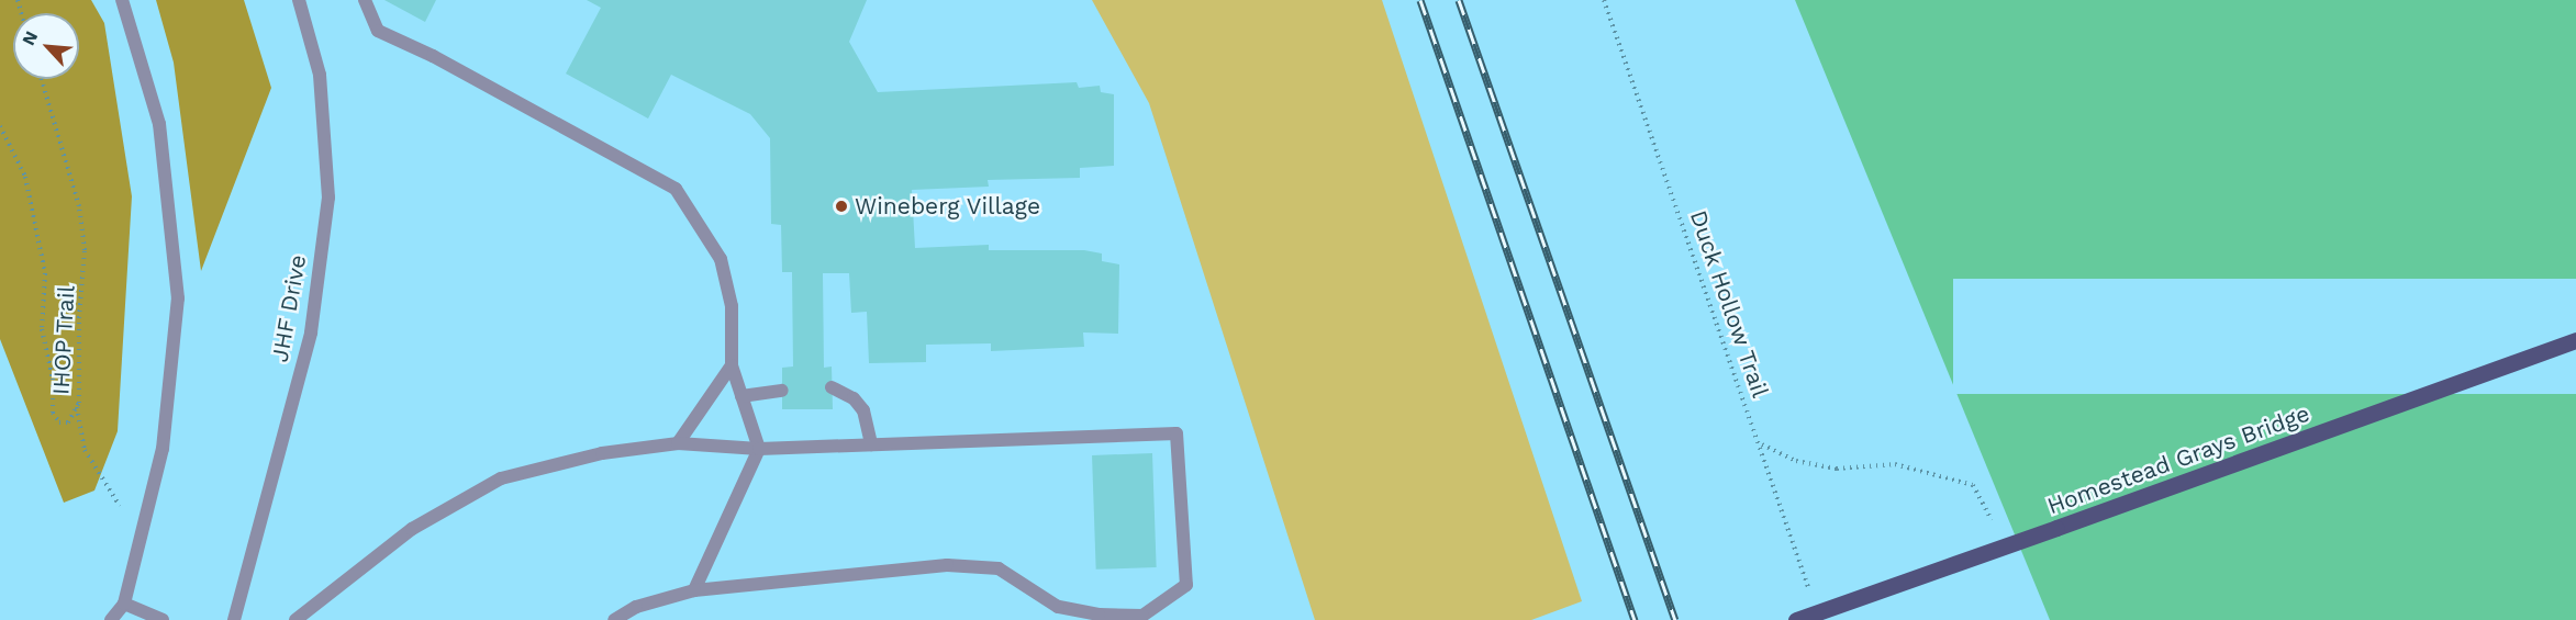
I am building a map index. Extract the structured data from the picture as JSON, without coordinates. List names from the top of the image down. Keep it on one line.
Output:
{"streets":{"main road":["Homestead Grays Bridge"],"street":["JHF Drive"],"path":["Duck Hollow Trail","IHOP Trail"]},"places":["Wineberg Village"],"north":"top left"}
